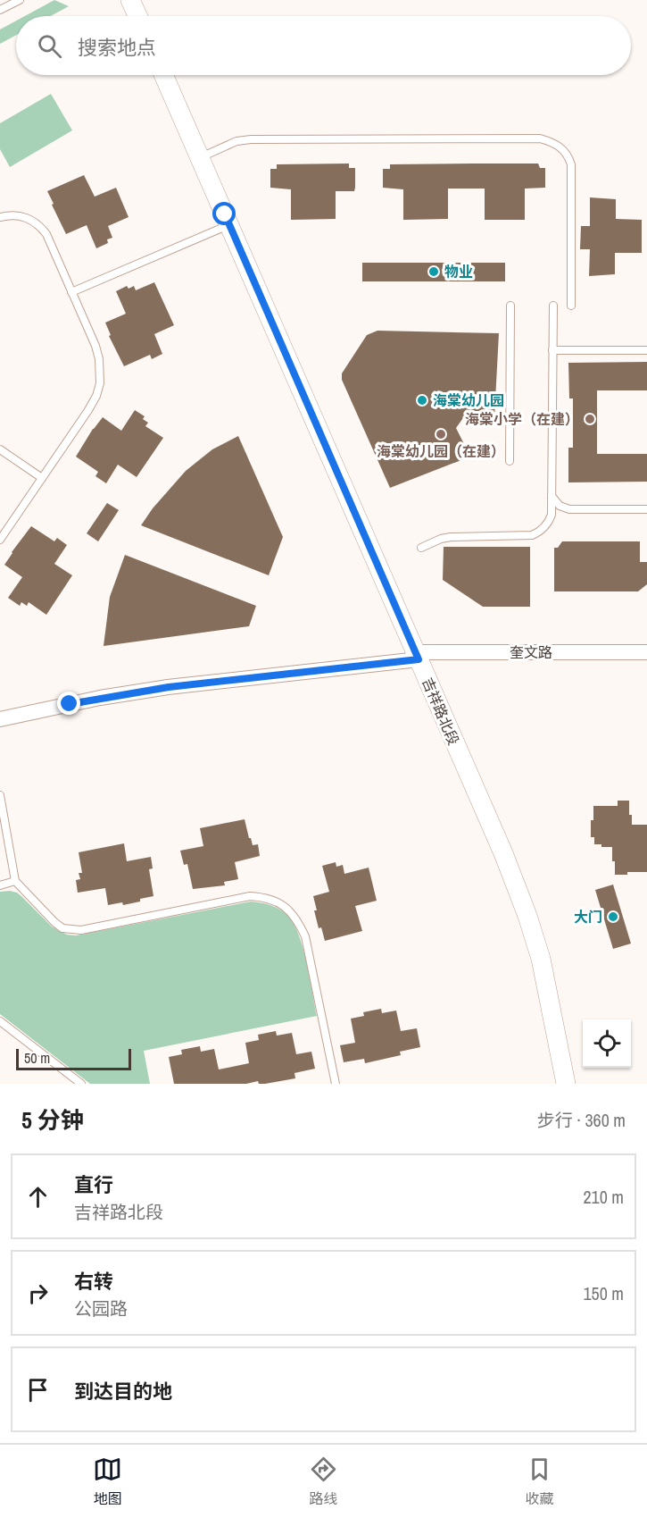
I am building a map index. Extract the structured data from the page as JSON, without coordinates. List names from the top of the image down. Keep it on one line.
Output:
{"streets":{"street":["奎文路","吉祥路北段"]},"crossings":[["奎文路","吉祥路北段"]],"places":["物业","海棠幼儿园","海棠小学（在建）","海棠幼儿园（在建）","大门"],"scale_bar":"50 m","page":{"search":"搜索地点","scale":"50 m","heading":["5 分钟","步行 · 360 m"],"list":[["直行","吉祥路北段","210 m"],["右转","公园路","150 m"],"到达目的地"],"nav":["地图","路线","收藏"]}}
